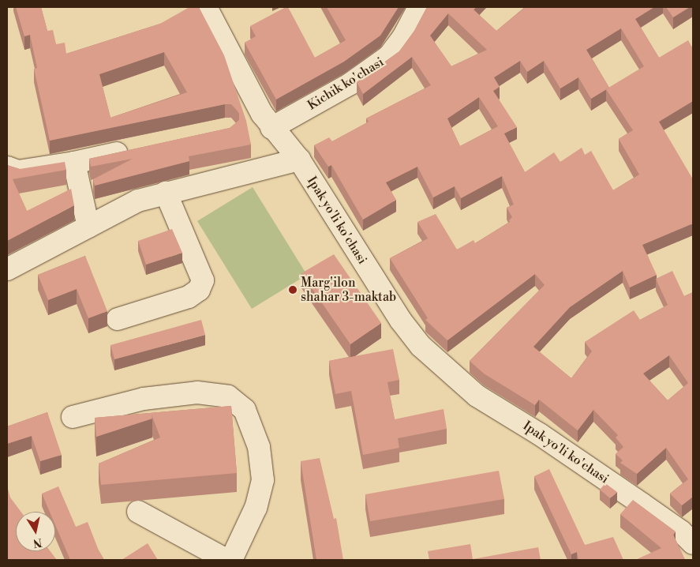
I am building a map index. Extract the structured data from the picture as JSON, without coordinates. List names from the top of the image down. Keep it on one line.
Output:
{"streets":{"street":["Kichik ko'chasi","Ipak yo'li ko'chasi"]},"crossings":[["Kichik ko'chasi","Ipak yo'li ko'chasi"]],"places":["Marg'ilon shahar 3-maktab"],"north":"bottom"}
